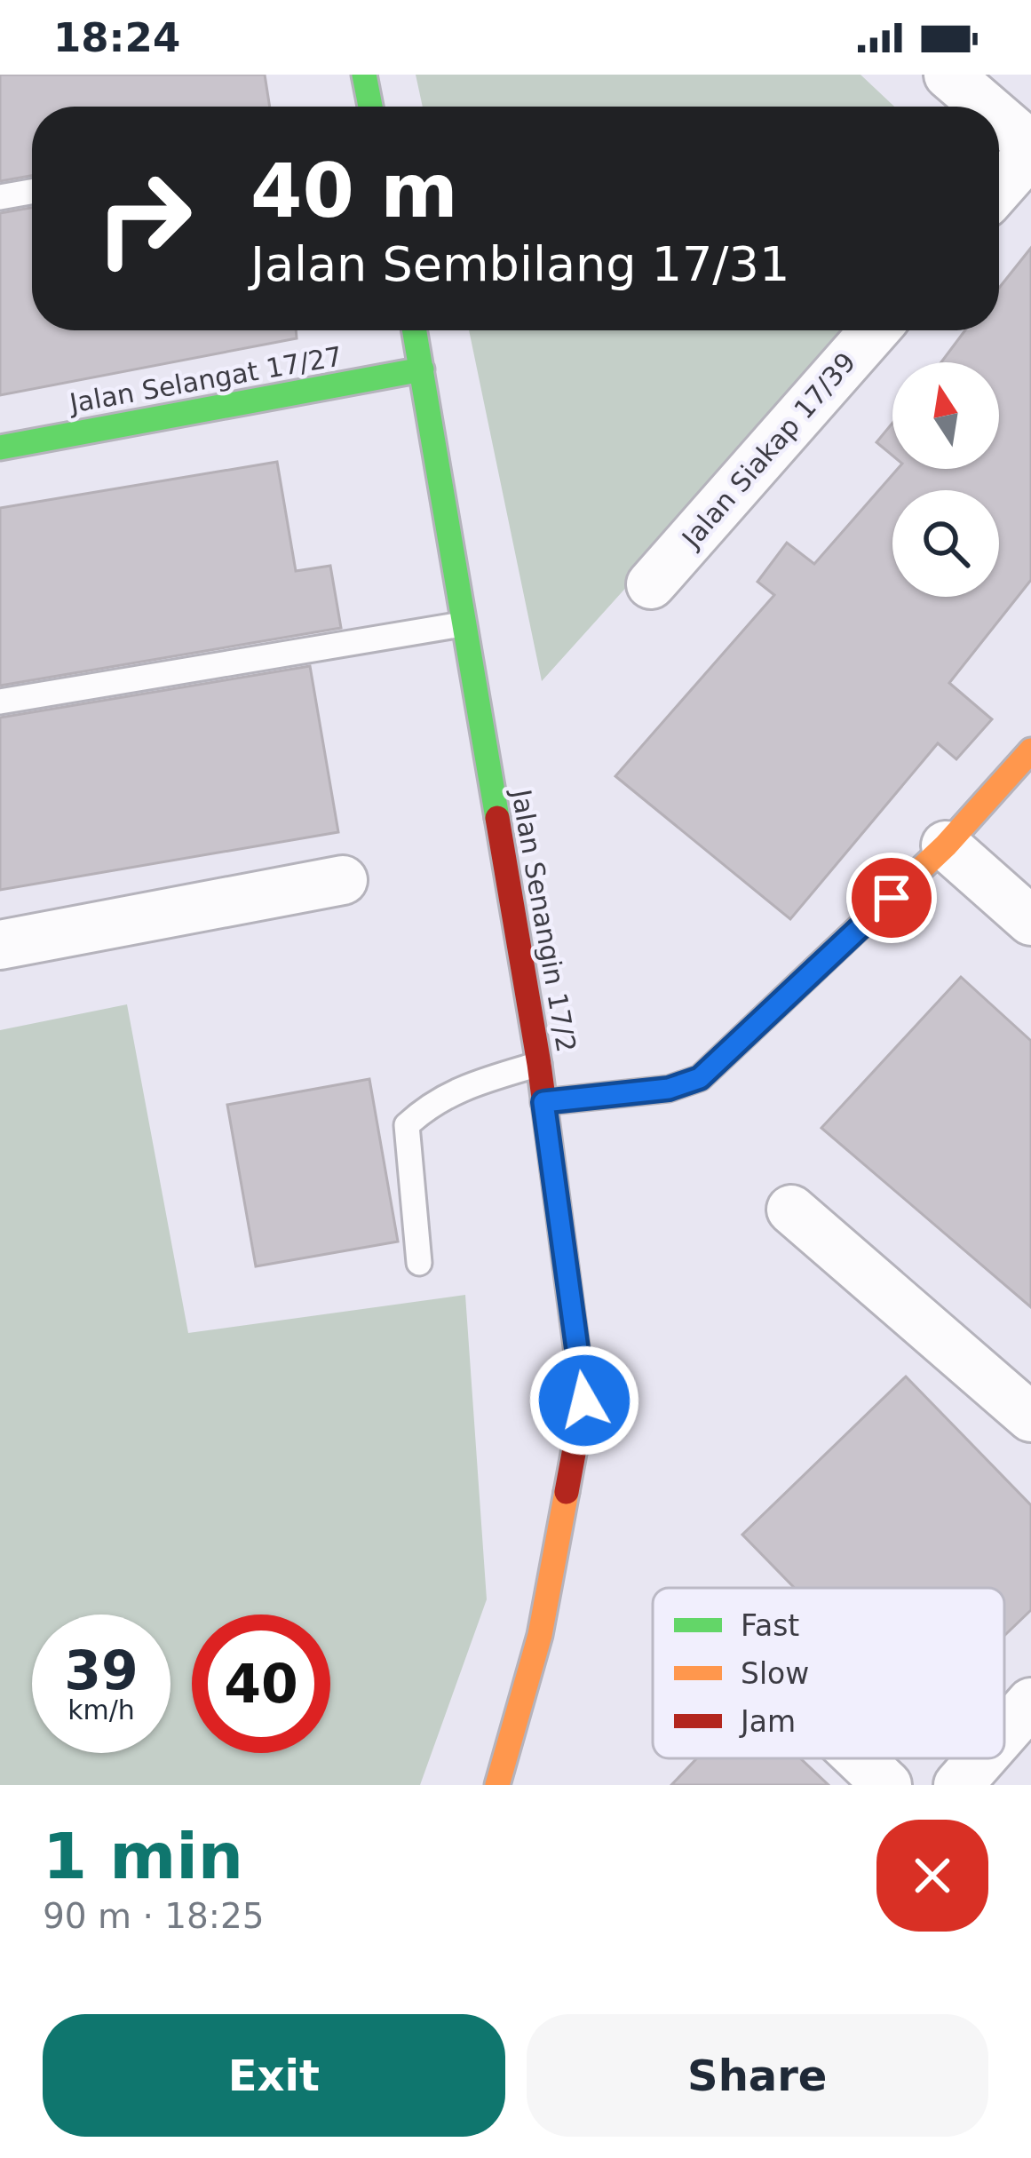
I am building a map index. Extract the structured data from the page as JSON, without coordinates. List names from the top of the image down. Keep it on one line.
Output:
{"streets":{"street":["Jalan Selangat 17/27","Jalan Siakap 17/39","Jalan Senangin 17/2"]},"crossings":[["Jalan Selangat 17/27","Jalan Senangin 17/2"]],"legend":["Fast","Slow","Jam"],"north":"top","page":{"status":"18:24","turn":["40 m","Jalan Sembilang 17/31"],"speed":"39 km/h","limit":"40","heading":["1 min","90 m · 18:25"],"buttons":["Exit","Share"]}}
